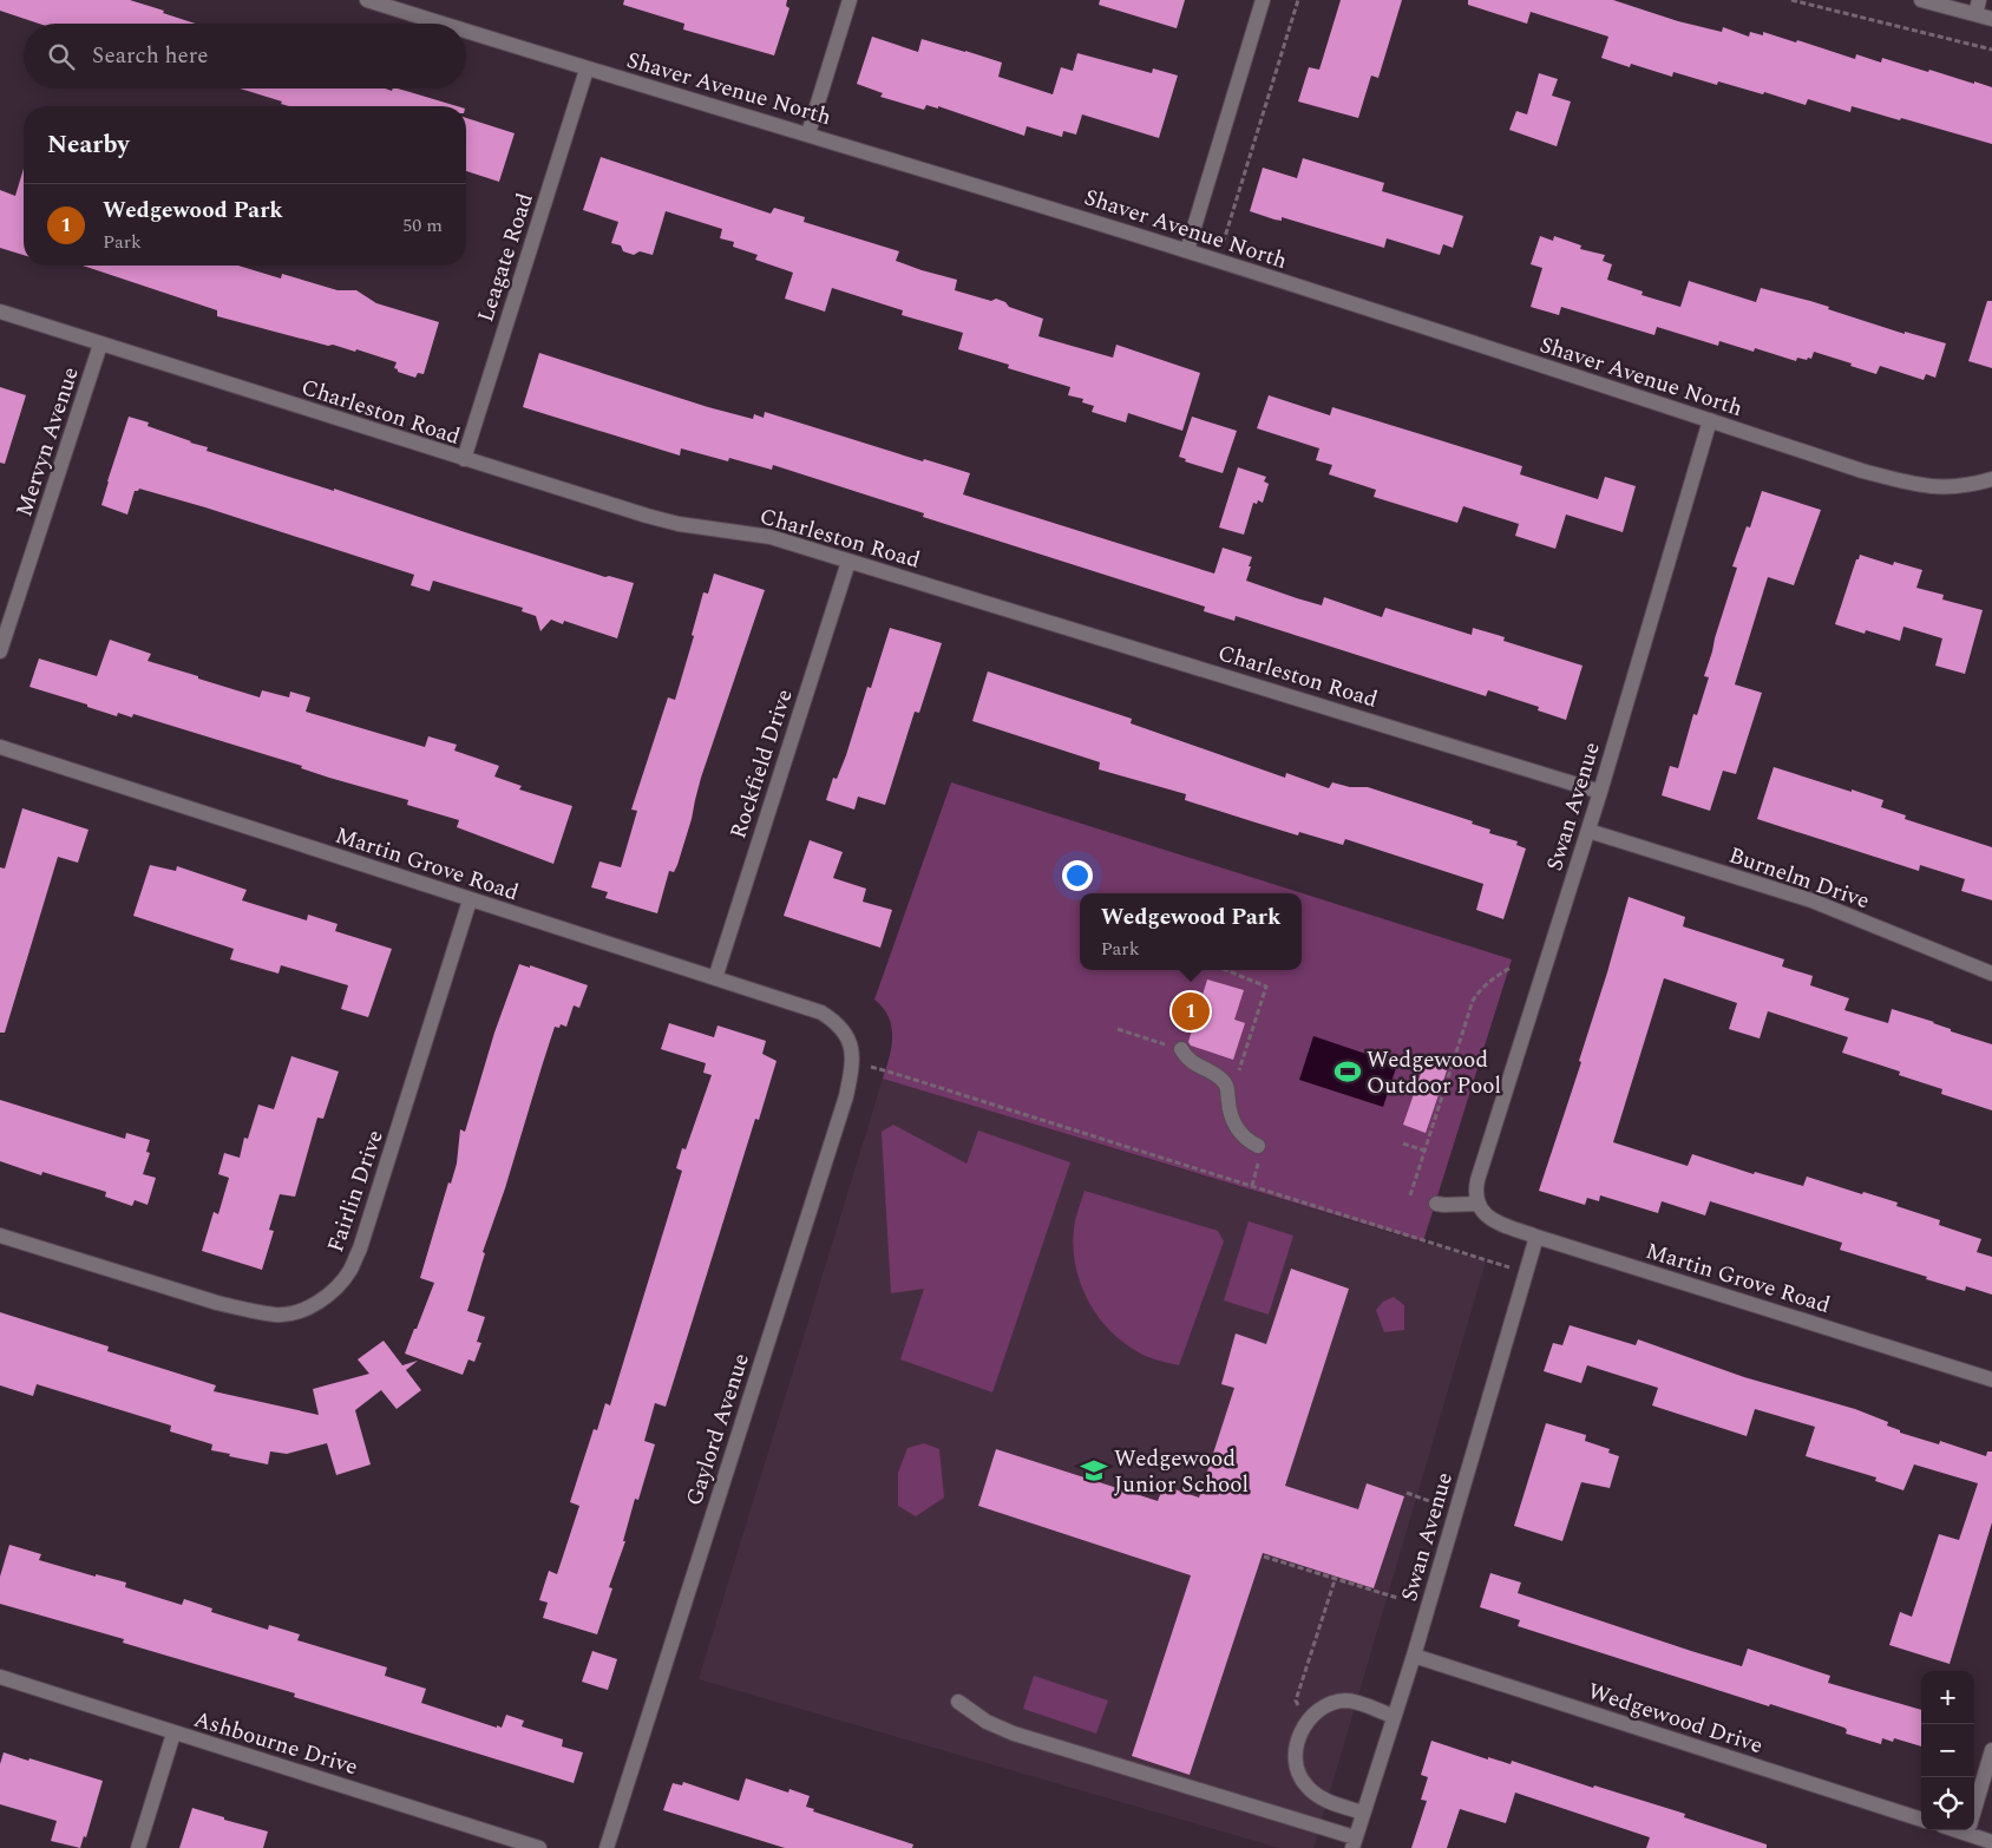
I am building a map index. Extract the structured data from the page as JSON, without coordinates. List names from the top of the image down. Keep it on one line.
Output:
{"streets":{"street":["Shaver Avenue North","Leagate Road","Charleston Road","Mervyn Avenue","Rockfield Drive","Swan Avenue","Martin Grove Road","Burnelm Drive","Fairlin Drive","Gaylord Avenue","Wedgewood Drive","Ashbourne Drive"]},"crossings":[["Shaver Avenue North","Leagate Road"],["Shaver Avenue North","Swan Avenue"],["Leagate Road","Charleston Road"],["Charleston Road","Mervyn Avenue"],["Charleston Road","Rockfield Drive"],["Charleston Road","Swan Avenue"],["Rockfield Drive","Martin Grove Road"],["Swan Avenue","Martin Grove Road"],["Swan Avenue","Burnelm Drive"],["Swan Avenue","Wedgewood Drive"],["Martin Grove Road","Fairlin Drive"],["Martin Grove Road","Gaylord Avenue"]],"places":{"sports":["Wedgewood Outdoor Pool"],"school or university":["Wedgewood Junior School"]},"page":{"search":"Search here","heading":"Nearby","list":[{"mark":"1","name":"Wedgewood Park","note":"Park","value":"50 m"}],"popup":["Wedgewood Park","Park"],"pins":"1","map_buttons":["+","−"]}}
